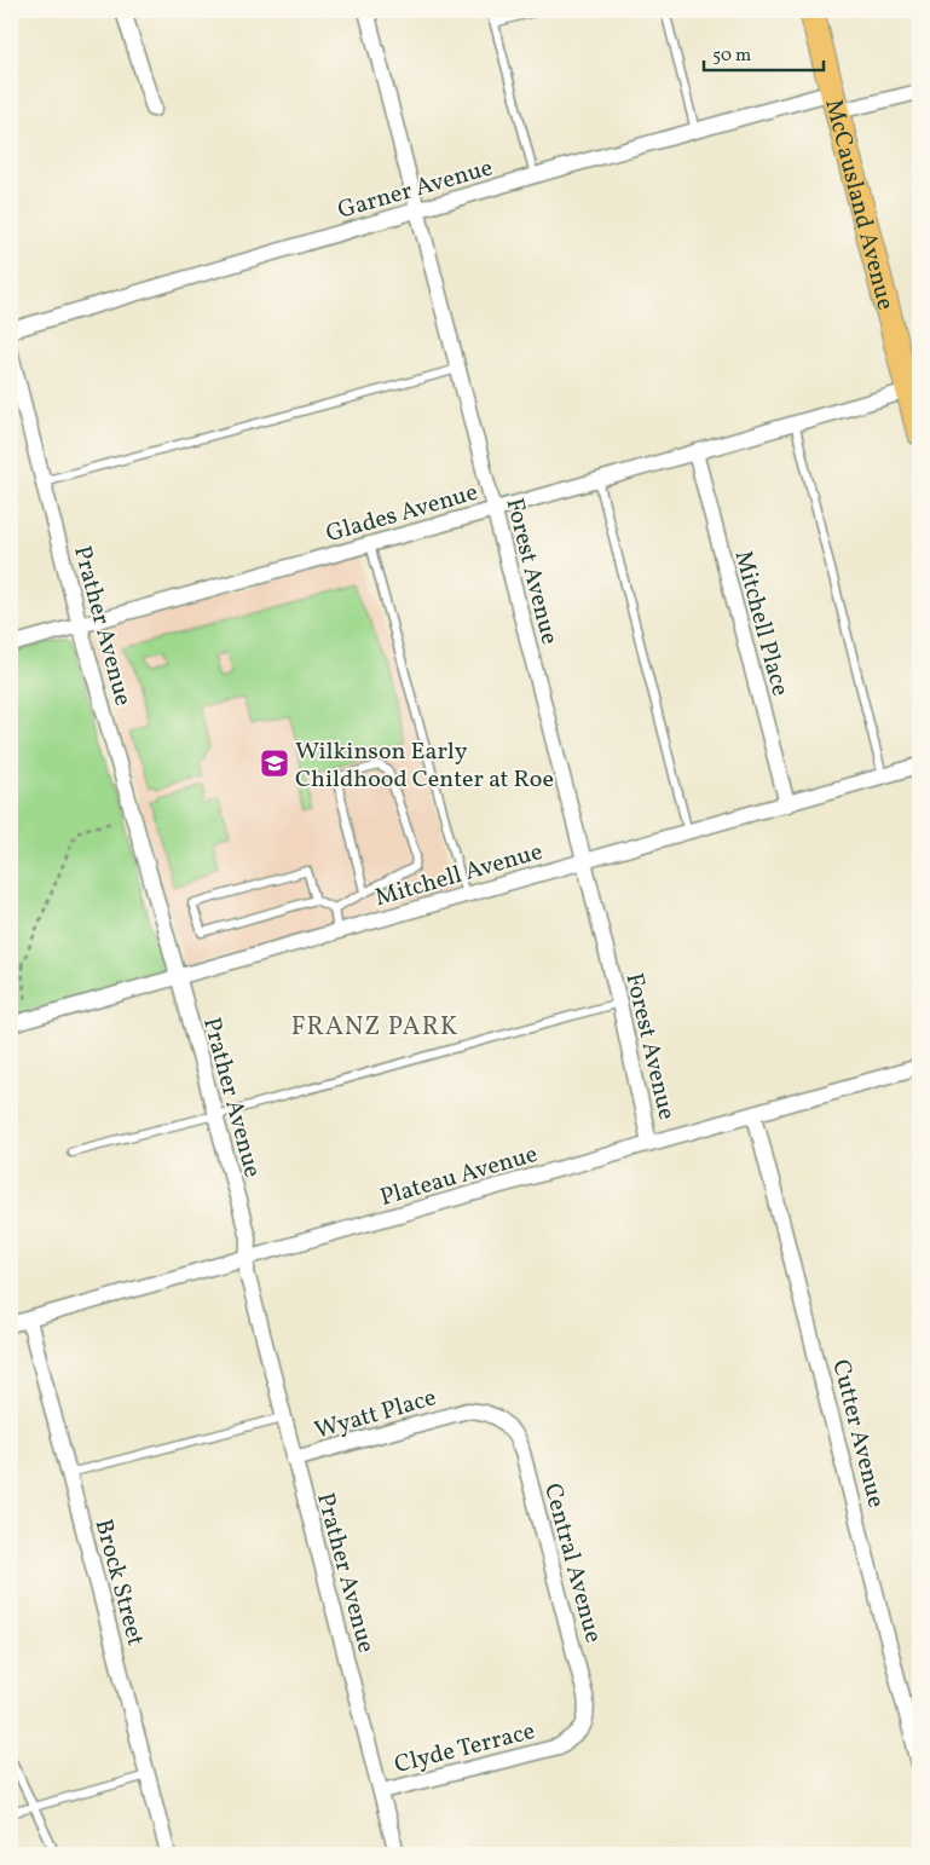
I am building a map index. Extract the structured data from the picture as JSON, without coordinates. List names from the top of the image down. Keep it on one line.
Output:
{"streets":{"main road":["McCausland Avenue"],"street":["Garner Avenue","Glades Avenue","Forest Avenue","Mitchell Place","Prather Avenue","Mitchell Avenue","Plateau Avenue","Wyatt Place","Cutter Avenue","Central Avenue","Brock Street","Clyde Terrace"]},"crossings":[["Garner Avenue","McCausland Avenue"],["Garner Avenue","Forest Avenue"],["McCausland Avenue","Glades Avenue"],["Glades Avenue","Forest Avenue"],["Glades Avenue","Mitchell Place"],["Glades Avenue","Prather Avenue"],["Forest Avenue","Mitchell Avenue"],["Forest Avenue","Plateau Avenue"],["Mitchell Place","Mitchell Avenue"],["Prather Avenue","Mitchell Avenue"],["Prather Avenue","Plateau Avenue"],["Prather Avenue","Wyatt Place"],["Prather Avenue","Clyde Terrace"],["Plateau Avenue","Cutter Avenue"],["Plateau Avenue","Brock Street"],["Wyatt Place","Central Avenue"],["Central Avenue","Clyde Terrace"]],"districts":["FRANZ PARK"],"places":{"school or university":["Wilkinson Early Childhood Center at Roe"]},"scale_bar":"50 m"}
